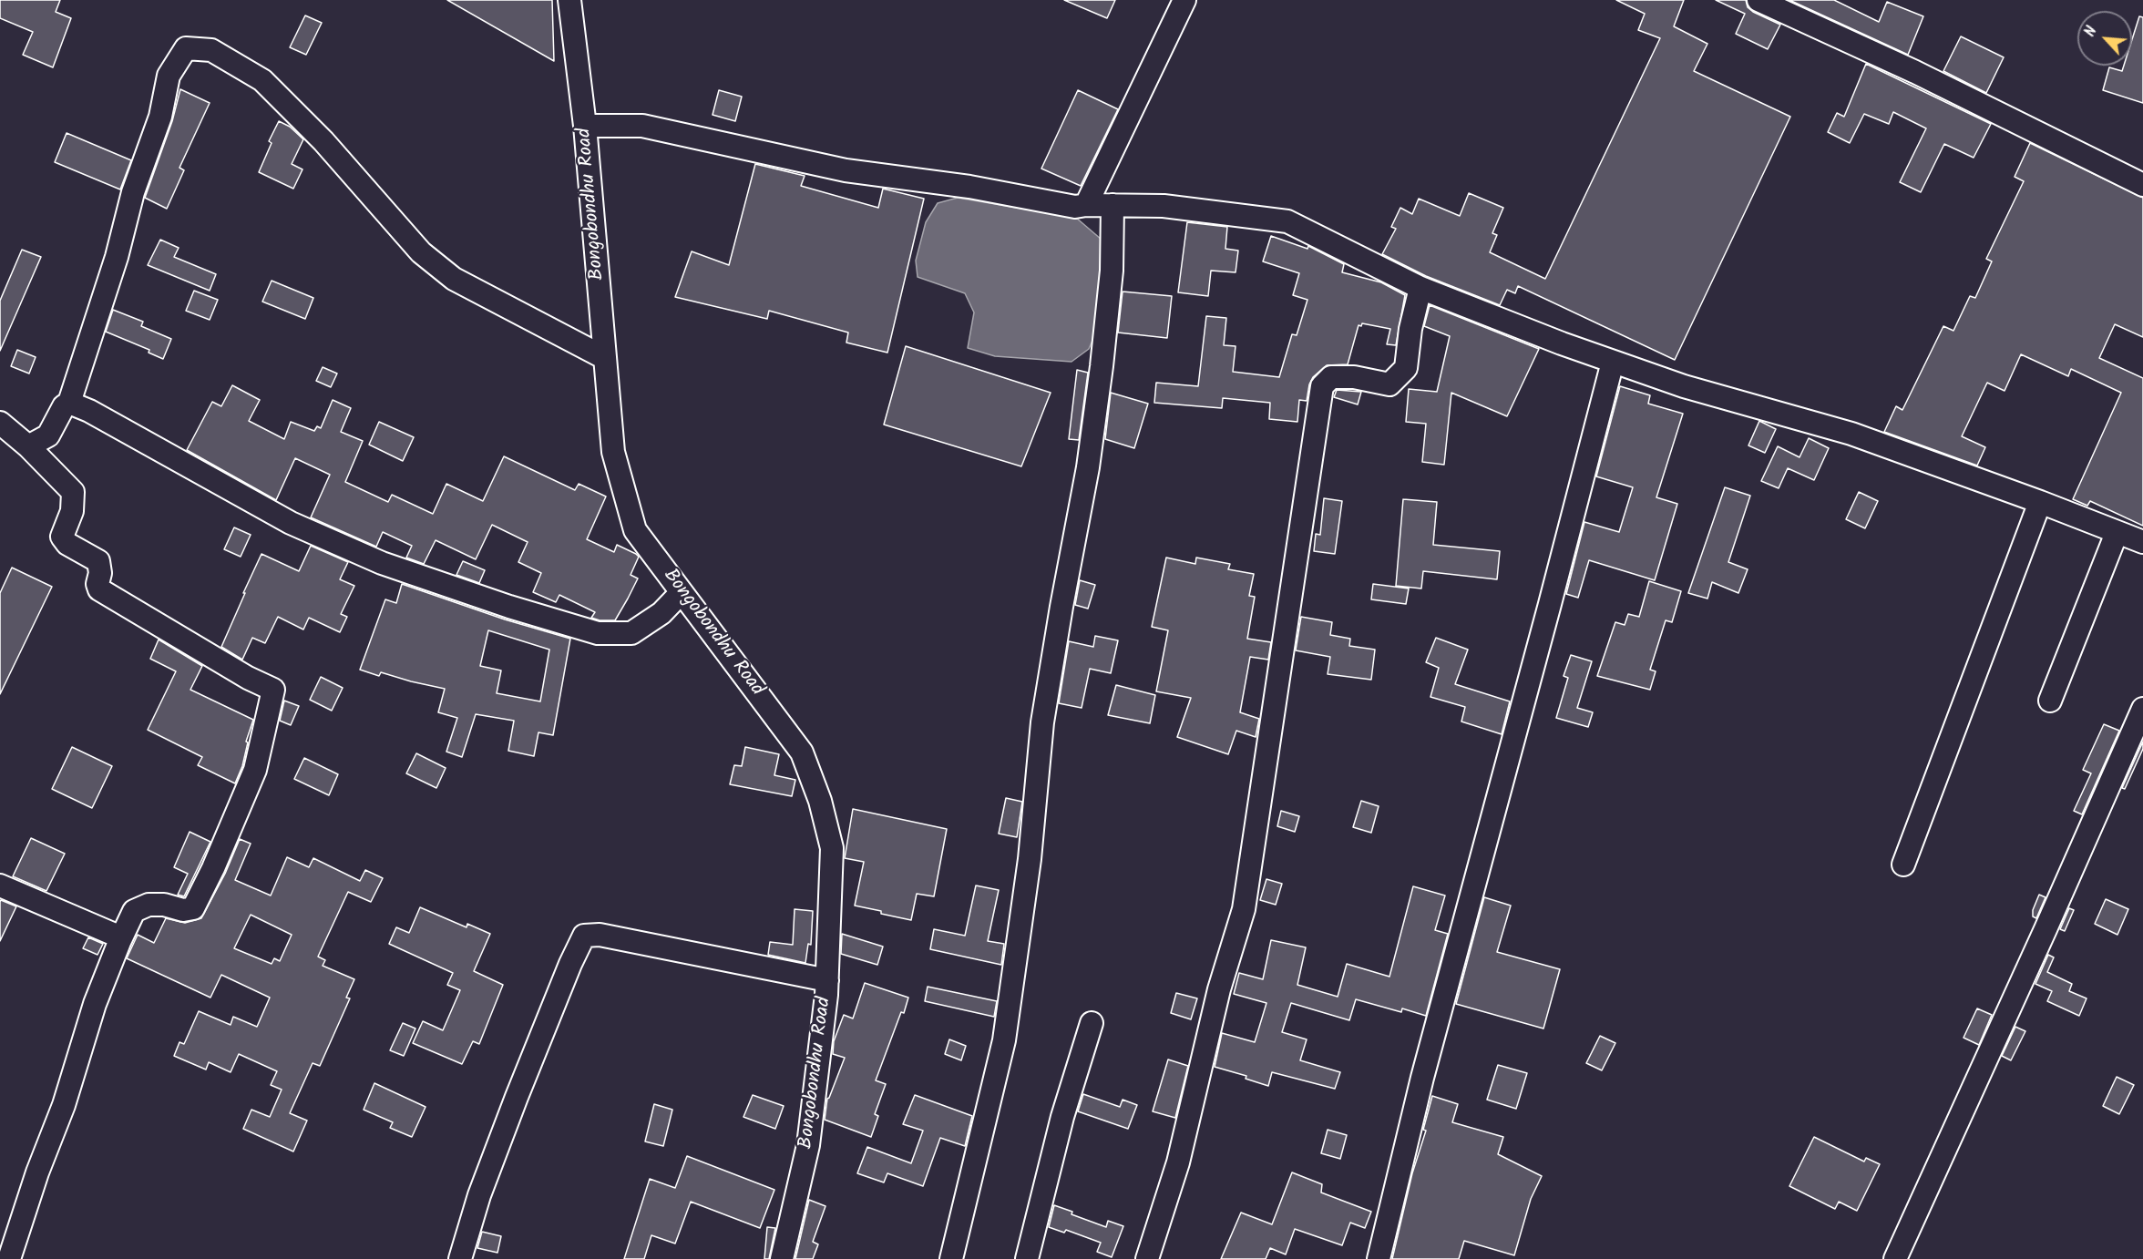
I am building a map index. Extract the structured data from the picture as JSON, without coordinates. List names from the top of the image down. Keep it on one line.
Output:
{"streets":{"street":["Bongobondhu Road"]},"north":"top left"}
